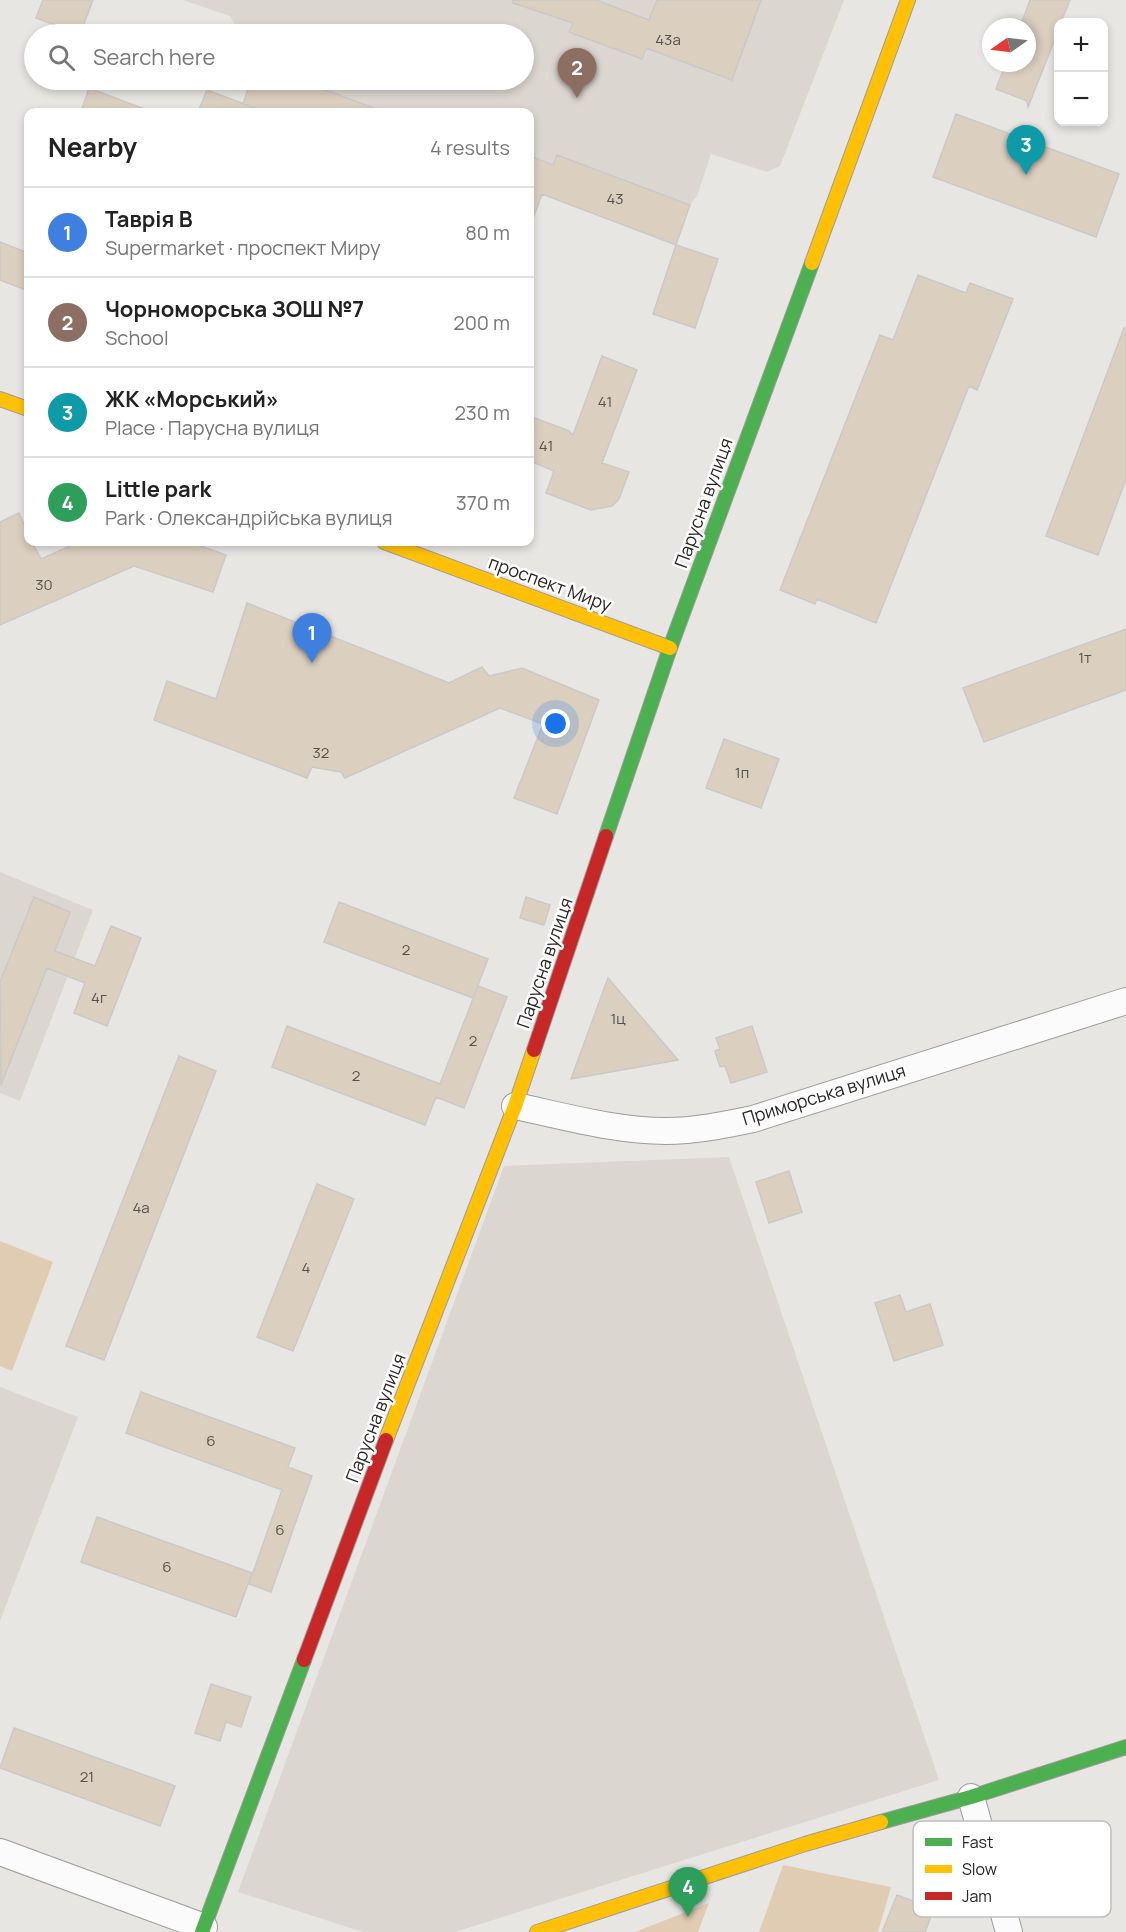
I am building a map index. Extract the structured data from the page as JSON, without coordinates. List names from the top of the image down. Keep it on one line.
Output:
{"streets":{"street":["Парусна вулиця","проспект Миру","Приморська вулиця"]},"crossings":[["Парусна вулиця","проспект Миру"],["Парусна вулиця","Приморська вулиця"]],"house_numbers":["43а","43","41","41","30","1т","32","1п","2","4г","1ц","2","2","4а","4","6","6","6","21"],"legend":["Fast","Slow","Jam"],"north":"left","page":{"map_buttons":["+","−"],"search":"Search here","pins":["2","3","1","4"],"heading":["Nearby","4 results"],"list":[{"mark":"1","name":"Таврія В","note":"Supermarket · проспект Миру","value":"80 m"},{"mark":"2","name":"Чорноморська ЗОШ №7","note":"School","value":"200 m"},{"mark":"3","name":"ЖК «Морський»","note":"Place · Парусна вулиця","value":"230 m"},{"mark":"4","name":"Little park","note":"Park · Олександрійська вулиця","value":"370 m"}]}}
